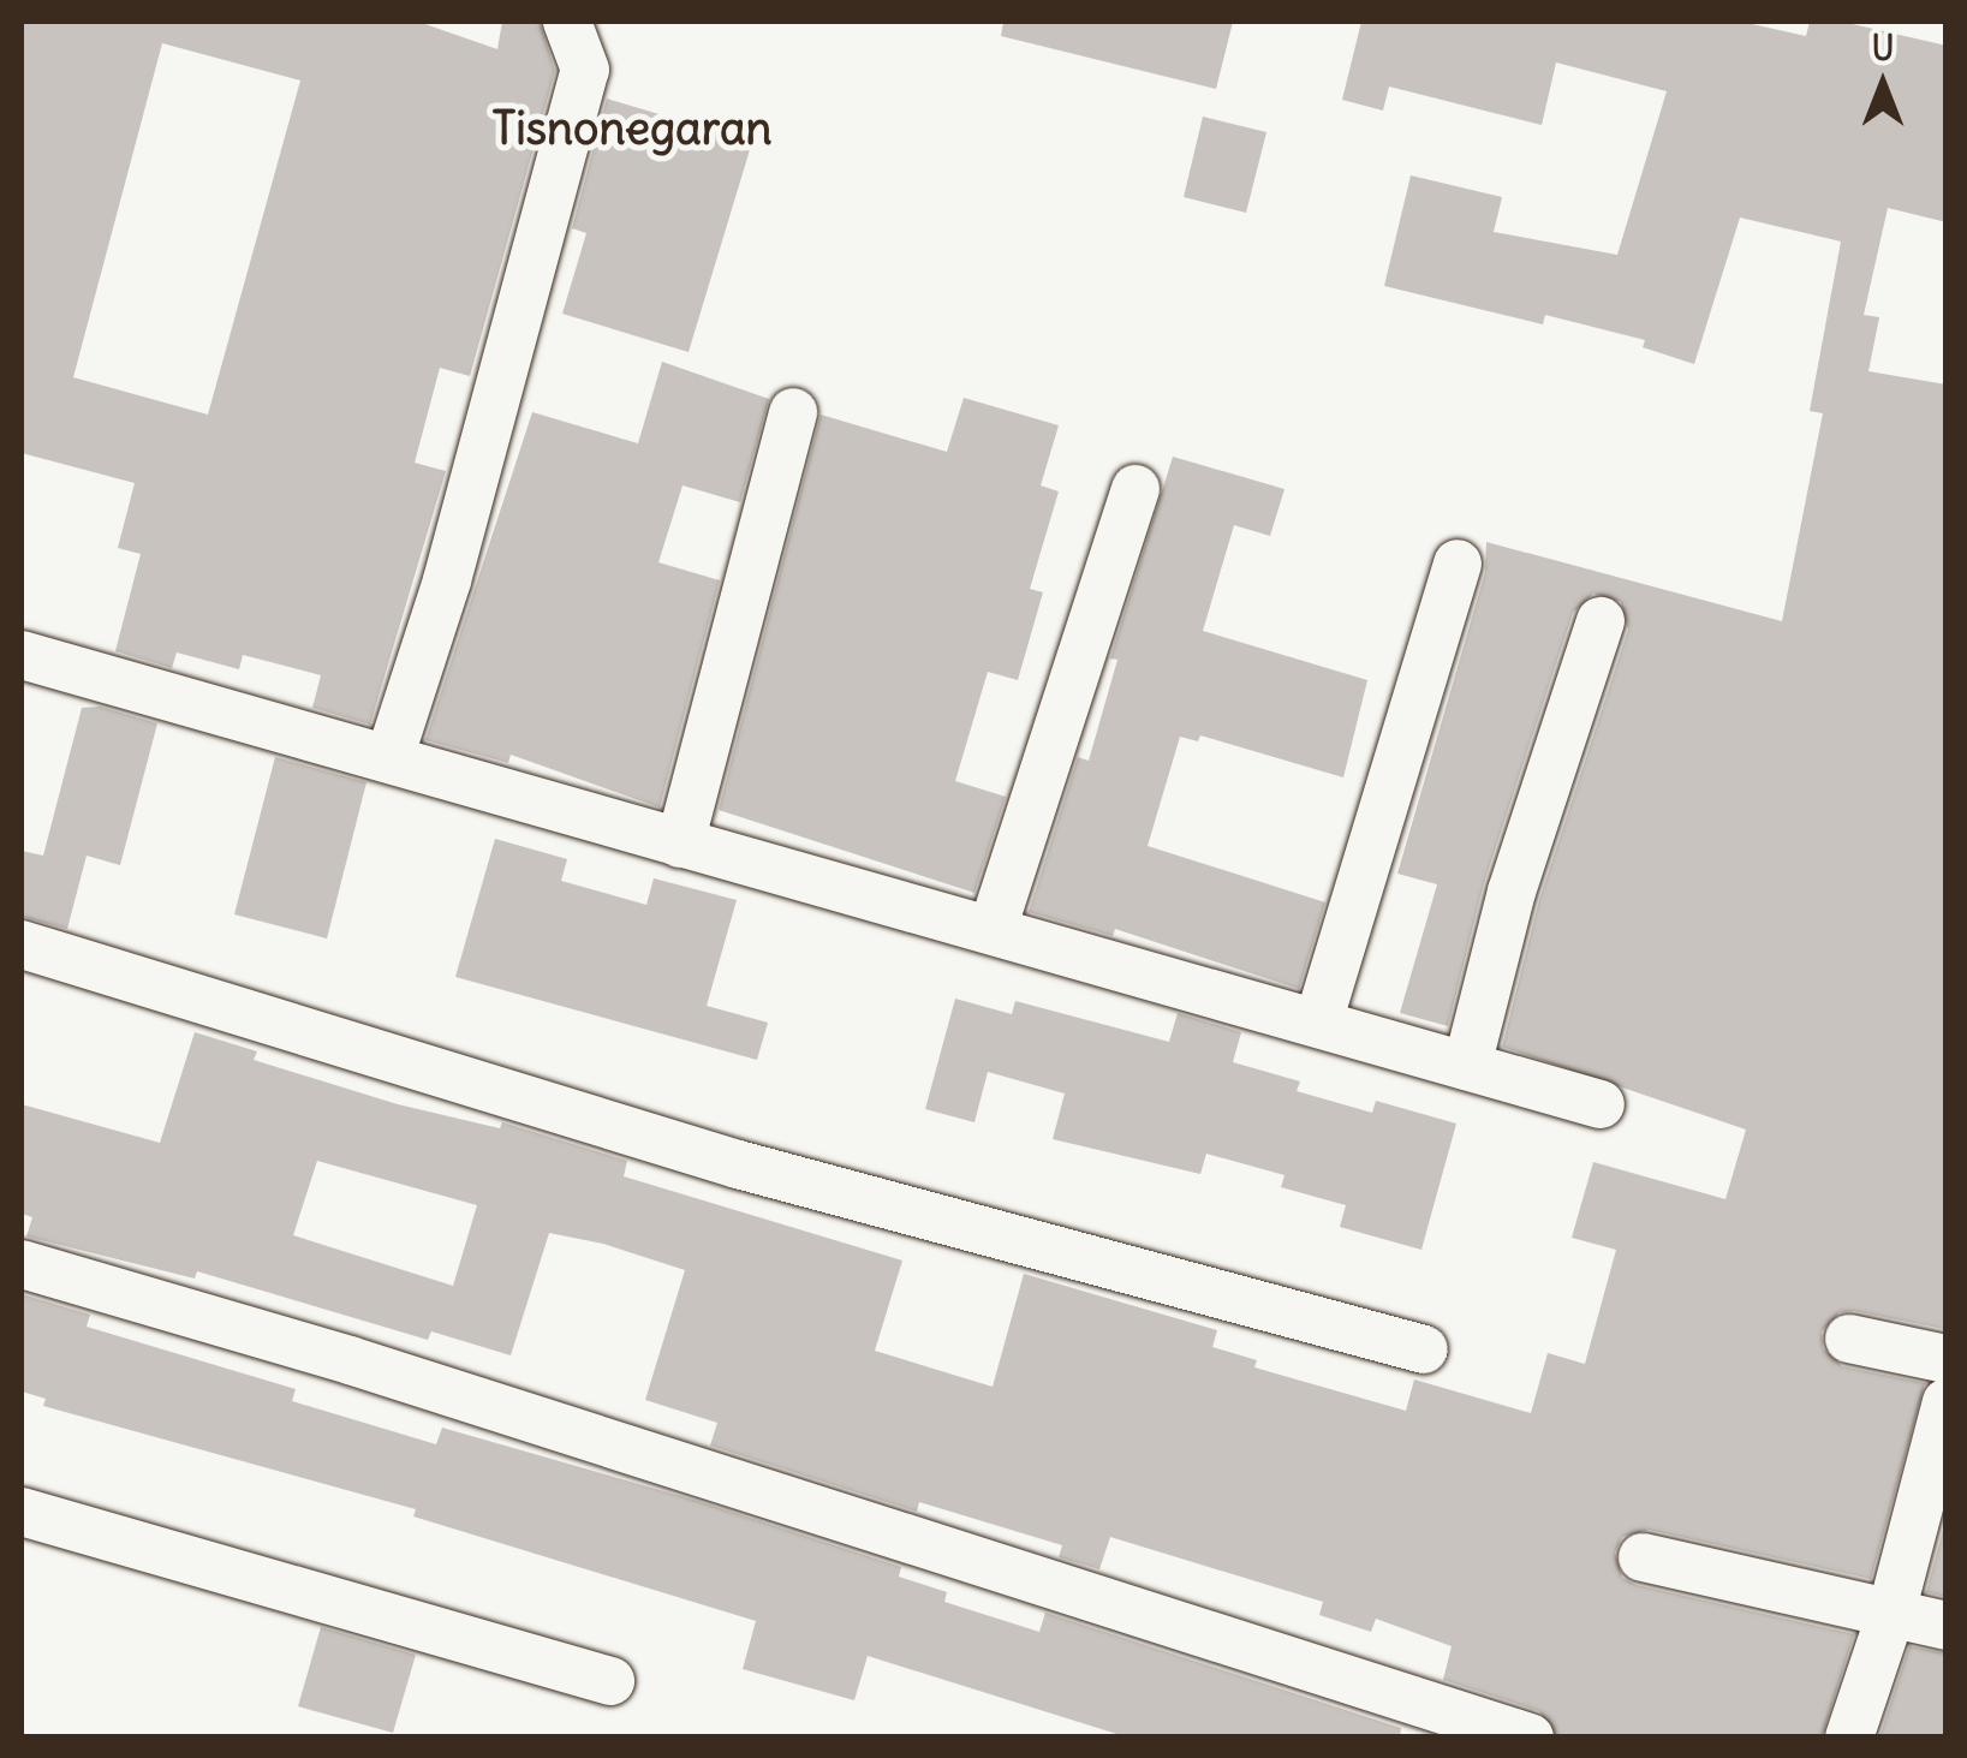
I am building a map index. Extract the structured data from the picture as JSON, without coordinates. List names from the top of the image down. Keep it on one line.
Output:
{"districts":["Tisnonegaran"],"north":"top"}
